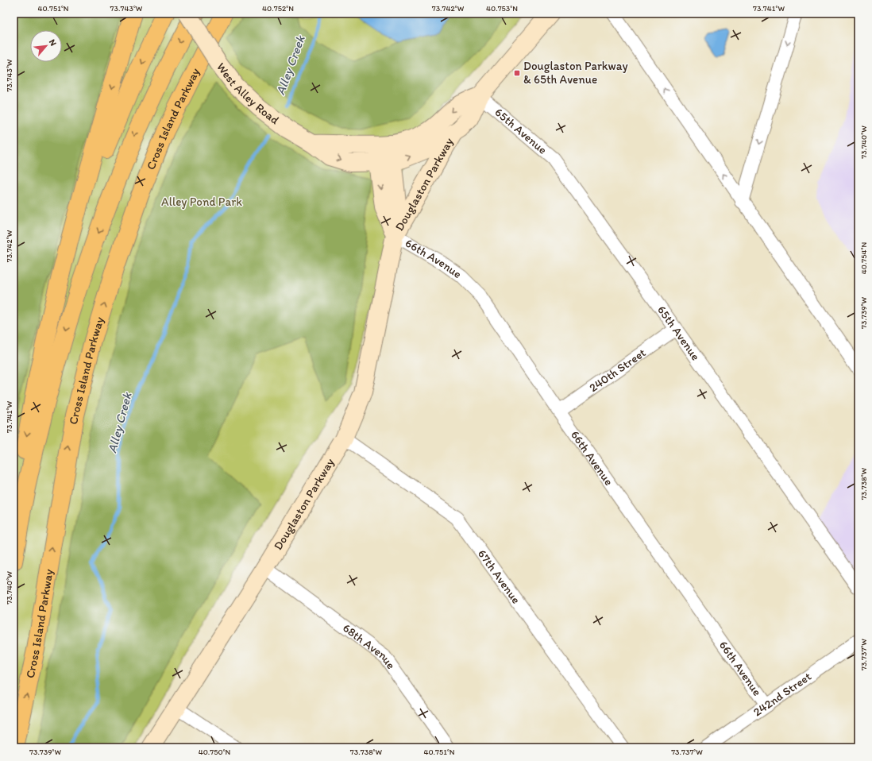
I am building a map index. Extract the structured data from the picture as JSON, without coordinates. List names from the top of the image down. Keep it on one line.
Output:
{"streets":{"highway":["Cross Island Parkway"],"main road":["West Alley Road","Douglaston Parkway"],"street":["65th Avenue","66th Avenue","240th Street","67th Avenue","68th Avenue","242nd Street"]},"crossings":[["West Alley Road","Douglaston Parkway"],["65th Avenue","Douglaston Parkway"],["65th Avenue","240th Street"],["Douglaston Parkway","66th Avenue"],["Douglaston Parkway","67th Avenue"],["Douglaston Parkway","68th Avenue"],["66th Avenue","240th Street"],["66th Avenue","242nd Street"]],"water":["Alley Creek"],"parks":["Alley Pond Park"],"places":{"transit":["Douglaston Parkway & 65th Avenue"]},"north":"top right","coordinates":["40.751°N","73.743°W","40.752°N","73.742°W","40.753°N","73.741°W","73.740°W","40.754°N","73.739°W","73.738°W","73.737°W","40.750°N"]}
